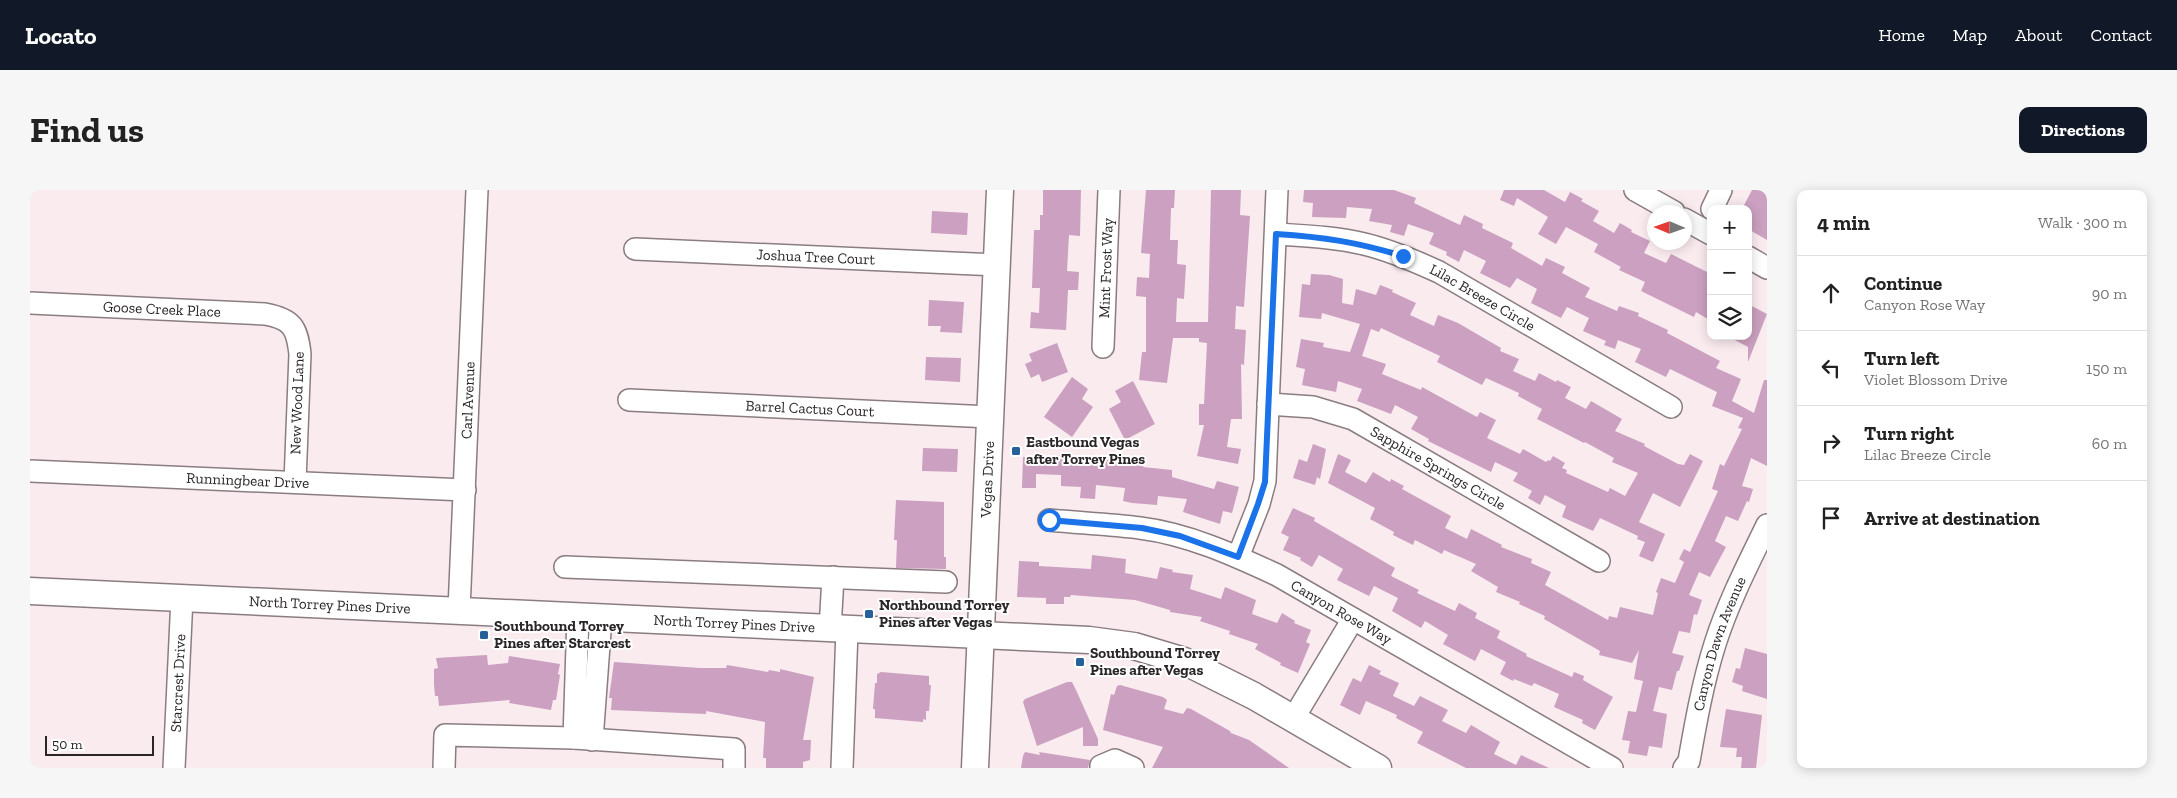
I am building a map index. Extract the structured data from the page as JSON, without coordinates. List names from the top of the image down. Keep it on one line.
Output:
{"streets":{"main road":["Vegas Drive","North Torrey Pines Drive"],"street":["Joshua Tree Court","Mint Frost Way","Lilac Breeze Circle","Goose Creek Place","Carl Avenue","New Wood Lane","Barrel Cactus Court","Sapphire Springs Circle","Runningbear Drive","Canyon Rose Way","Canyon Dawn Avenue","Starcrest Drive"]},"crossings":[["Joshua Tree Court","Vegas Drive"],["Goose Creek Place","New Wood Lane"],["Carl Avenue","Runningbear Drive"],["Carl Avenue","North Torrey Pines Drive"],["New Wood Lane","Runningbear Drive"],["Barrel Cactus Court","Vegas Drive"],["Vegas Drive","North Torrey Pines Drive"],["North Torrey Pines Drive","Starcrest Drive"]],"places":{"transit":["Eastbound Vegas after Torrey Pines","Northbound Torrey Pines after Vegas","Southbound Torrey Pines after Starcrest","Southbound Torrey Pines after Vegas"]},"scale_bar":"50 m","north":"left","page":{"header":"Locato","nav":["Home","Map","About","Contact"],"buttons":"Directions","title":"Find us","heading":["4 min","Walk · 300 m"],"map_buttons":["+","−"],"list":[["Continue","Canyon Rose Way","90 m"],["Turn left","Violet Blossom Drive","150 m"],["Turn right","Lilac Breeze Circle","60 m"],"Arrive at destination"],"scale":"50 m"}}
